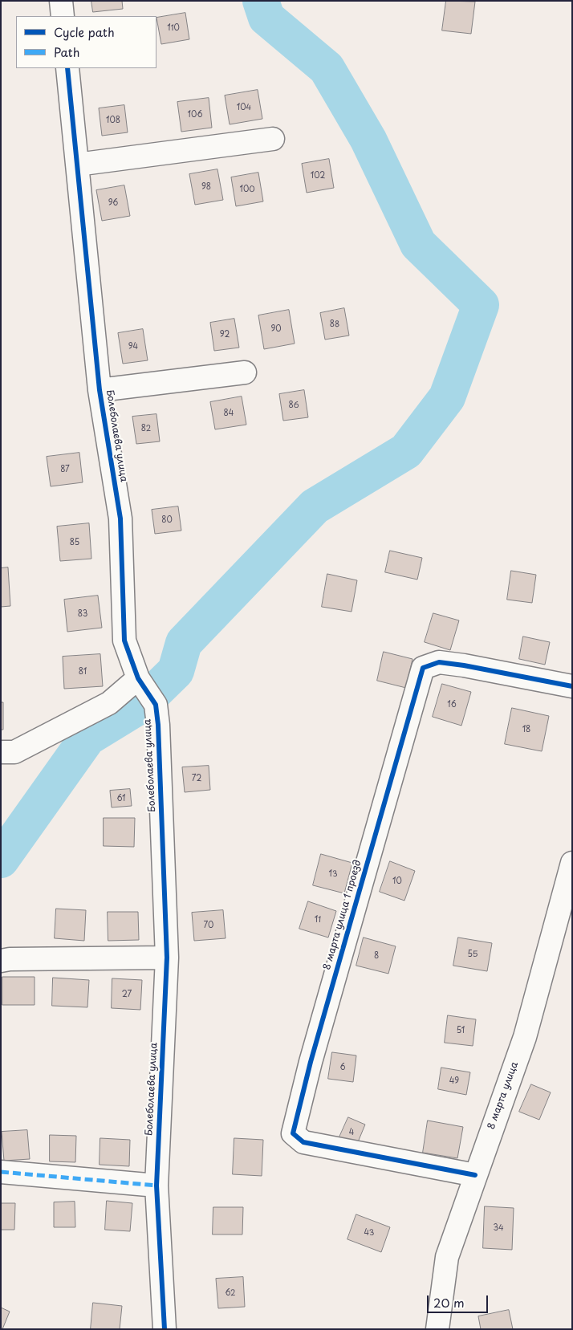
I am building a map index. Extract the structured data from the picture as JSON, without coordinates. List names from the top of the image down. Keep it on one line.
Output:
{"streets":{"street":["Болеболаева улица","8 марта улица 1 проезд","8 марта улица"]},"crossings":[["8 марта улица 1 проезд","8 марта улица"]],"house_numbers":["110","104","106","108","102","98","100","96","88","90","92","94","86","84","82","87","80","85","83","81","16","18","72","61","13","10","11","70","55","8","27","51","6","49","4","34","43","62"],"legend":["Cycle path","Path"],"scale_bar":"20 m"}
